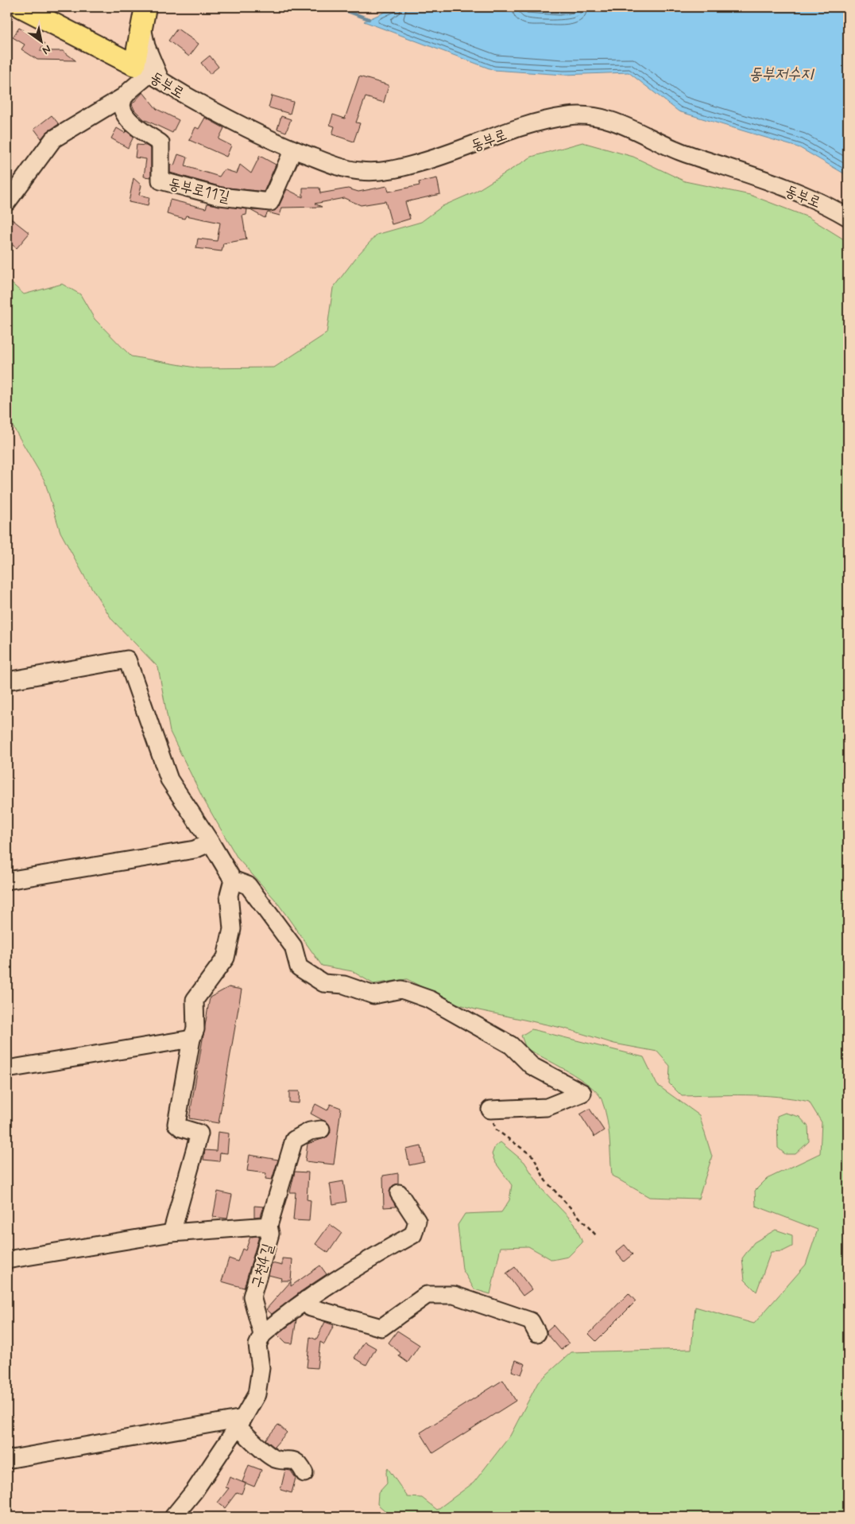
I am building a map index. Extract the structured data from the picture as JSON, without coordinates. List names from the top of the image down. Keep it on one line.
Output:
{"streets":{"street":["동부로","동부로11길","구천4길"]},"crossings":[["동부로","동부로11길"]],"water":["동부저수지"],"north":"bottom right"}
